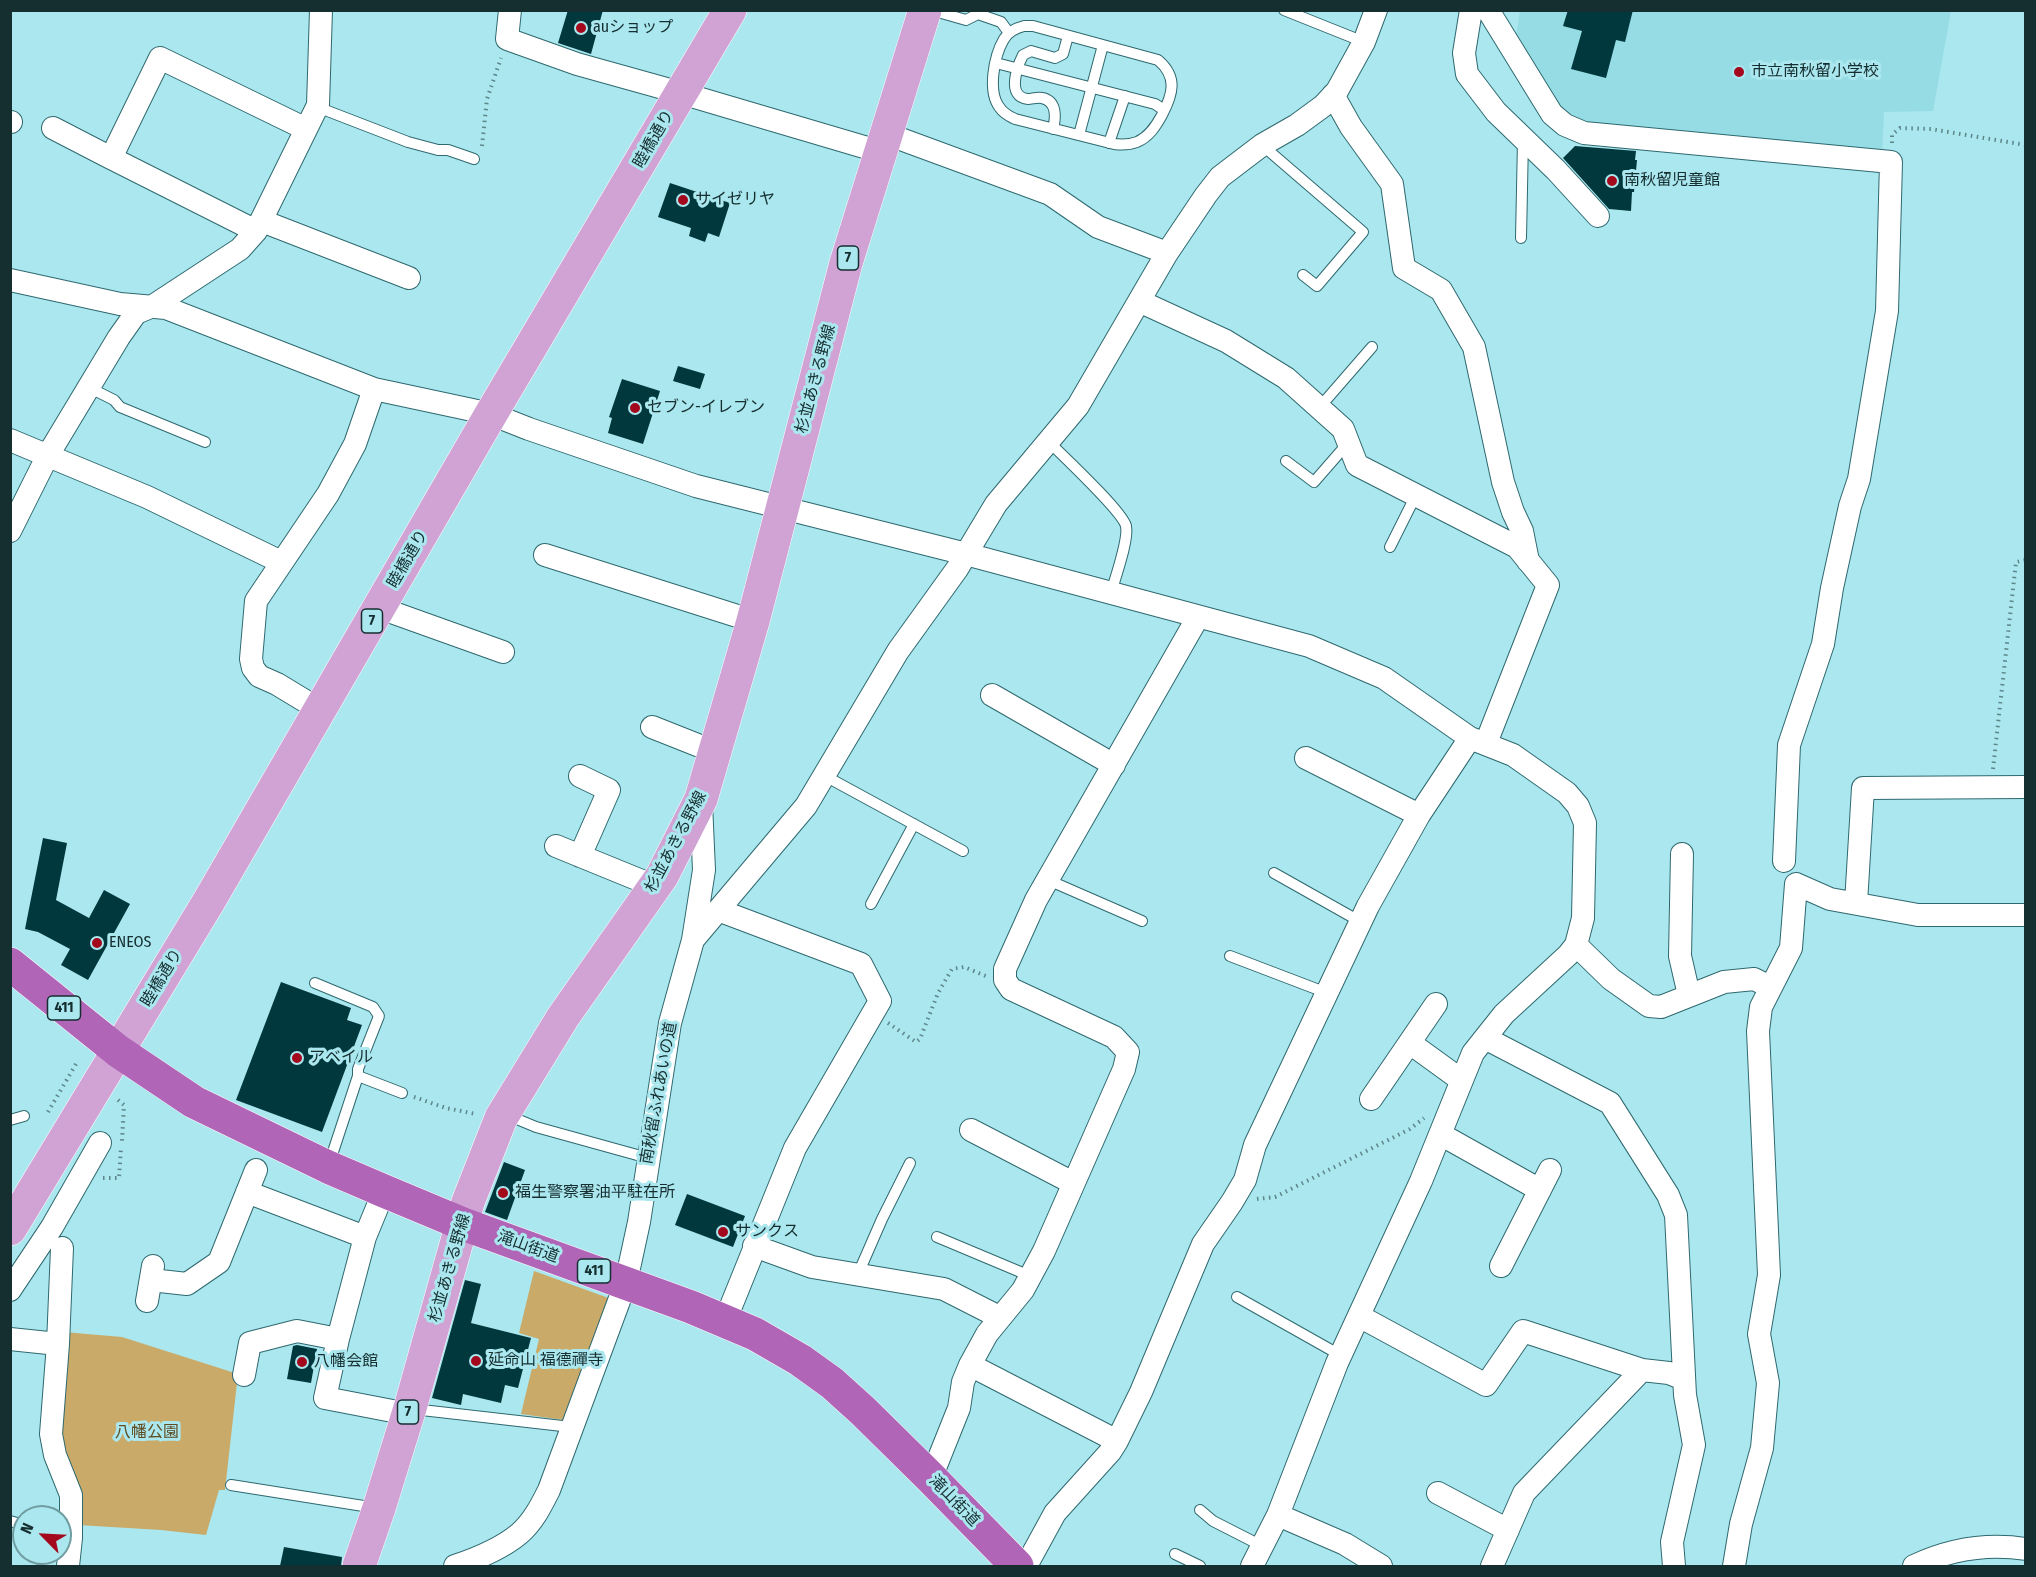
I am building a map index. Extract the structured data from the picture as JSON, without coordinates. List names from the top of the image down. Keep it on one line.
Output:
{"streets":{"highway":["411","滝山街道"],"main road":["睦橋通り","7","杉並あきる野線"],"street":["南秋留ふれあいの道"]},"crossings":[["睦橋通り","滝山街道"],["杉並あきる野線","南秋留ふれあいの道"],["杉並あきる野線","滝山街道"],["南秋留ふれあいの道","滝山街道"]],"parks":["八幡公園"],"places":["auショップ","市立南秋留小学校","南秋留児童館","サイゼリヤ","セブン-イレブン","ENEOS","アベイル","福生警察署油平駐在所","サンクス","延命山 福德禪寺","八幡会館"],"north":"top left"}
